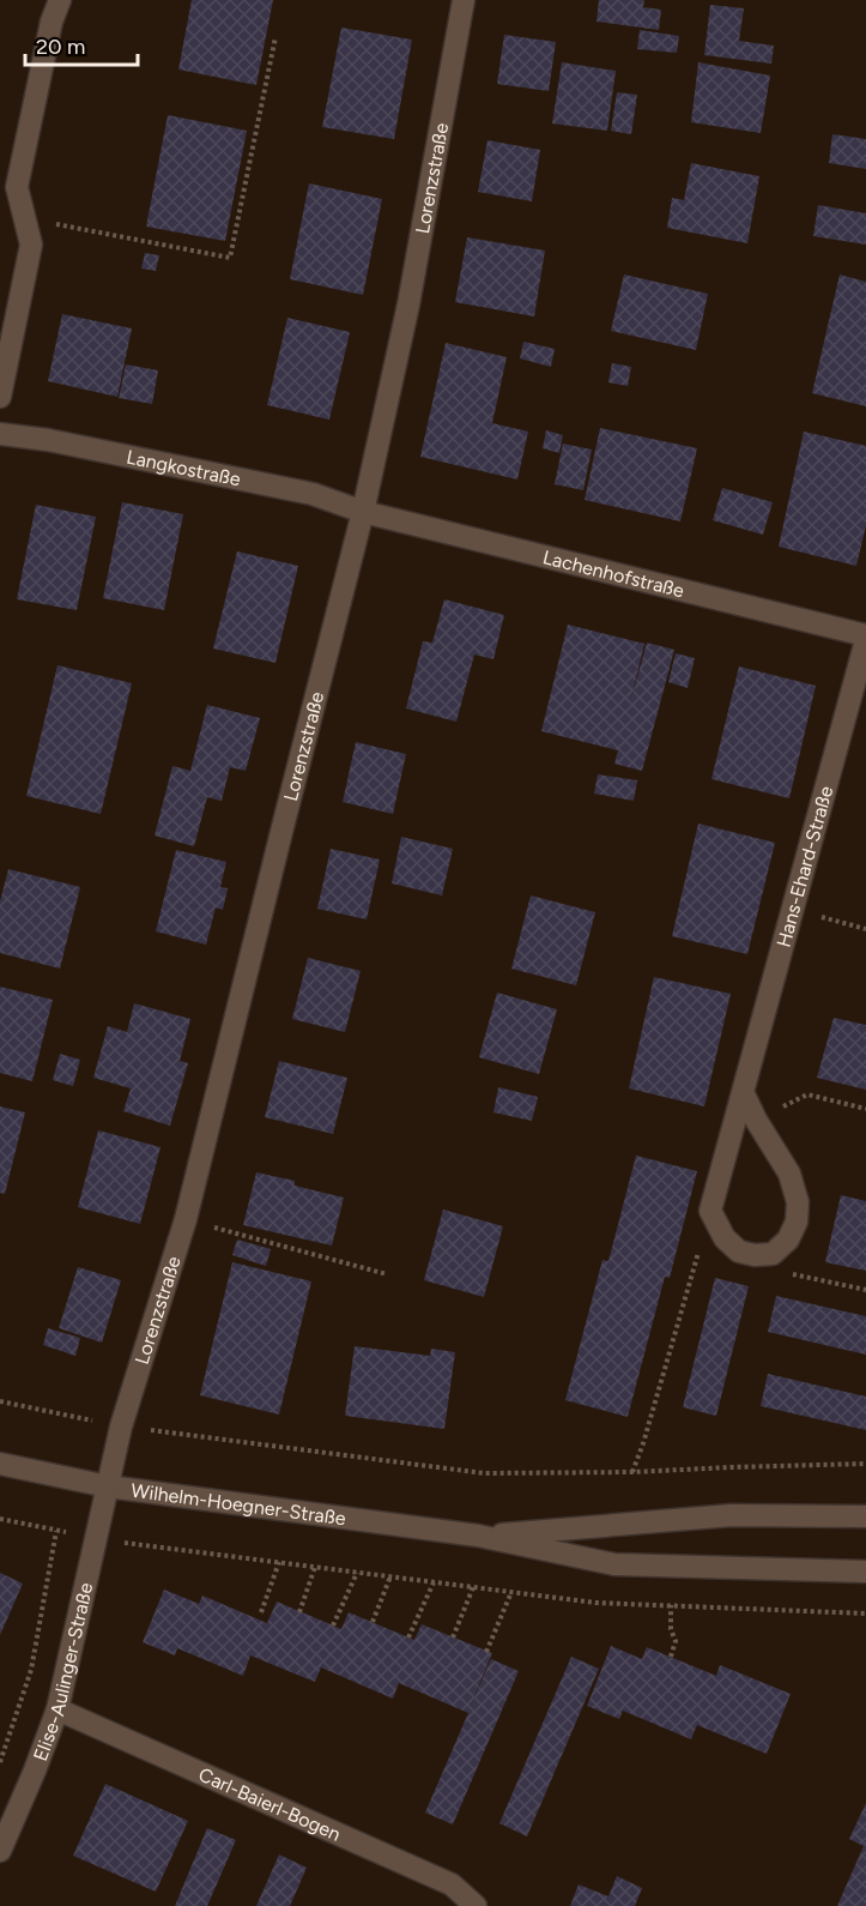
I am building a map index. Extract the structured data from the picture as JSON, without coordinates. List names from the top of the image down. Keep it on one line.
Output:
{"streets":{"street":["Lorenzstraße","Langkostraße","Lachenhofstraße","Hans-Ehard-Straße","Wilhelm-Hoegner-Straße","Elise-Aulinger-Straße","Carl-Baierl-Bogen"]},"crossings":[["Lorenzstraße","Langkostraße"],["Lorenzstraße","Lachenhofstraße"],["Lorenzstraße","Wilhelm-Hoegner-Straße"],["Lorenzstraße","Elise-Aulinger-Straße"],["Langkostraße","Lachenhofstraße"],["Lachenhofstraße","Hans-Ehard-Straße"],["Wilhelm-Hoegner-Straße","Elise-Aulinger-Straße"],["Elise-Aulinger-Straße","Carl-Baierl-Bogen"]],"scale_bar":"20 m"}
